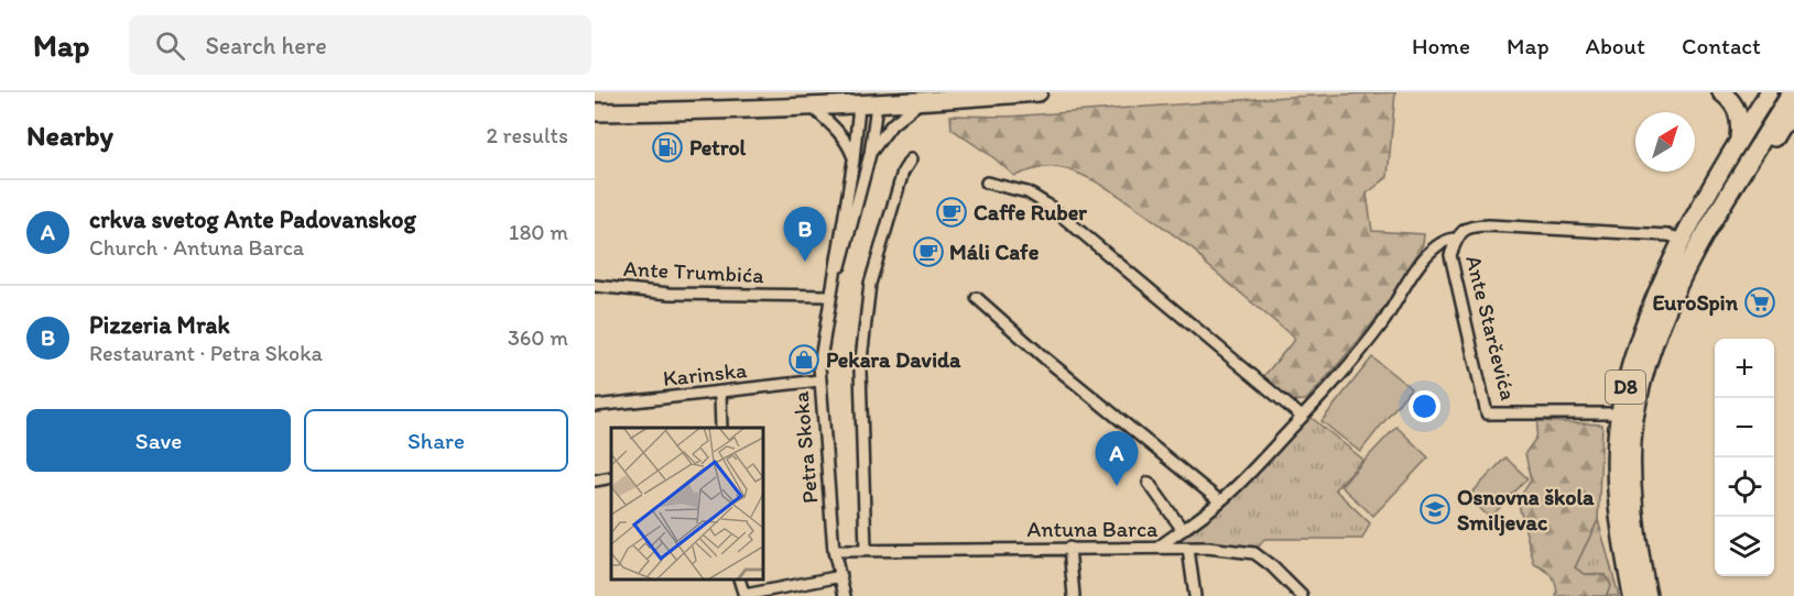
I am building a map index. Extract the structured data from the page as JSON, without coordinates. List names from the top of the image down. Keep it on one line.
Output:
{"streets":{"main road":["D8"],"street":["Ante Trumbića","Ante Starčevića","Karinska","Petra Skoka","Antuna Barca"]},"crossings":[["Ante Trumbića","Petra Skoka"],["Ante Starčevića","D8"],["Karinska","Petra Skoka"],["Petra Skoka","Antuna Barca"]],"places":{"fuel station":["Petrol"],"cafe":["Caffe Ruber","Máli Cafe"],"supermarket":["EuroSpin"],"shop":["Pekara Davida"],"school or university":["Osnovna škola Smiljevac"]},"north":"top right","page":{"header":"Map","search":"Search here","nav":["Home","Map","About","Contact"],"heading":["Nearby","2 results"],"list":[{"mark":"A","name":"crkva svetog Ante Padovanskog","note":"Church · Antuna Barca","value":"180 m"},{"mark":"B","name":"Pizzeria Mrak","note":"Restaurant · Petra Skoka","value":"360 m"}],"pins":["B","A"],"map_buttons":["+","−"],"buttons":["Save","Share"]}}
